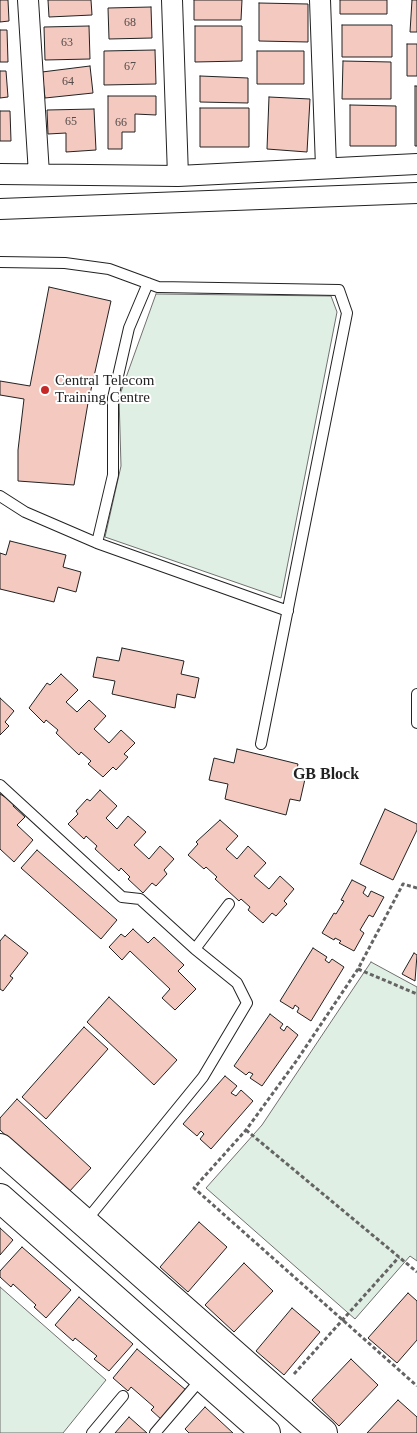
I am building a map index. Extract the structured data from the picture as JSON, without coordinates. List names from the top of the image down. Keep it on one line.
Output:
{"districts":["GB Block"],"places":["Central Telecom Training Centre"],"house_numbers":["68","63","67","64","65","66"]}
